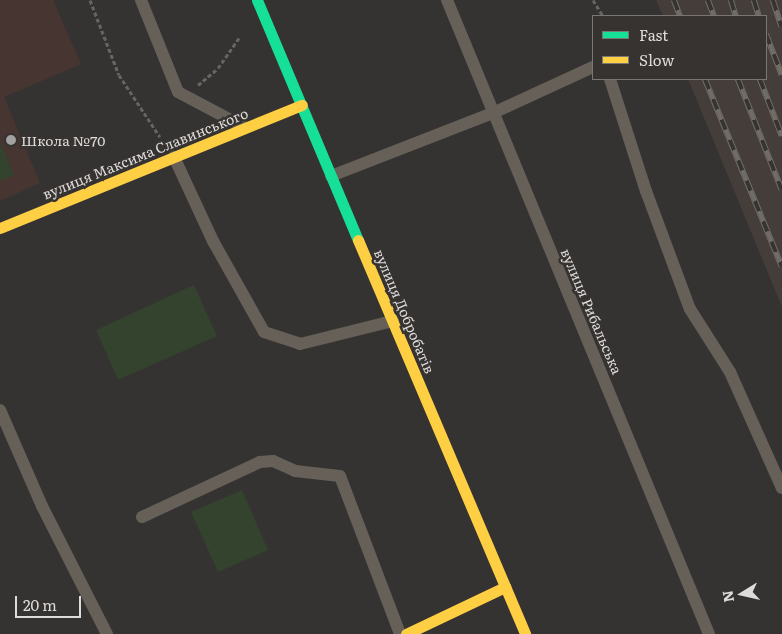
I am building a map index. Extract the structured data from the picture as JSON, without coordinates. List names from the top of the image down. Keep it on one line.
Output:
{"streets":{"street":["вулиця Максима Славинського","вулиця Добробатів"],"lane":["вулиця Рибальська"]},"crossings":[["вулиця Максима Славинського","вулиця Добробатів"]],"places":["Школа №70"],"legend":["Fast","Slow"],"scale_bar":"20 m","north":"left"}
